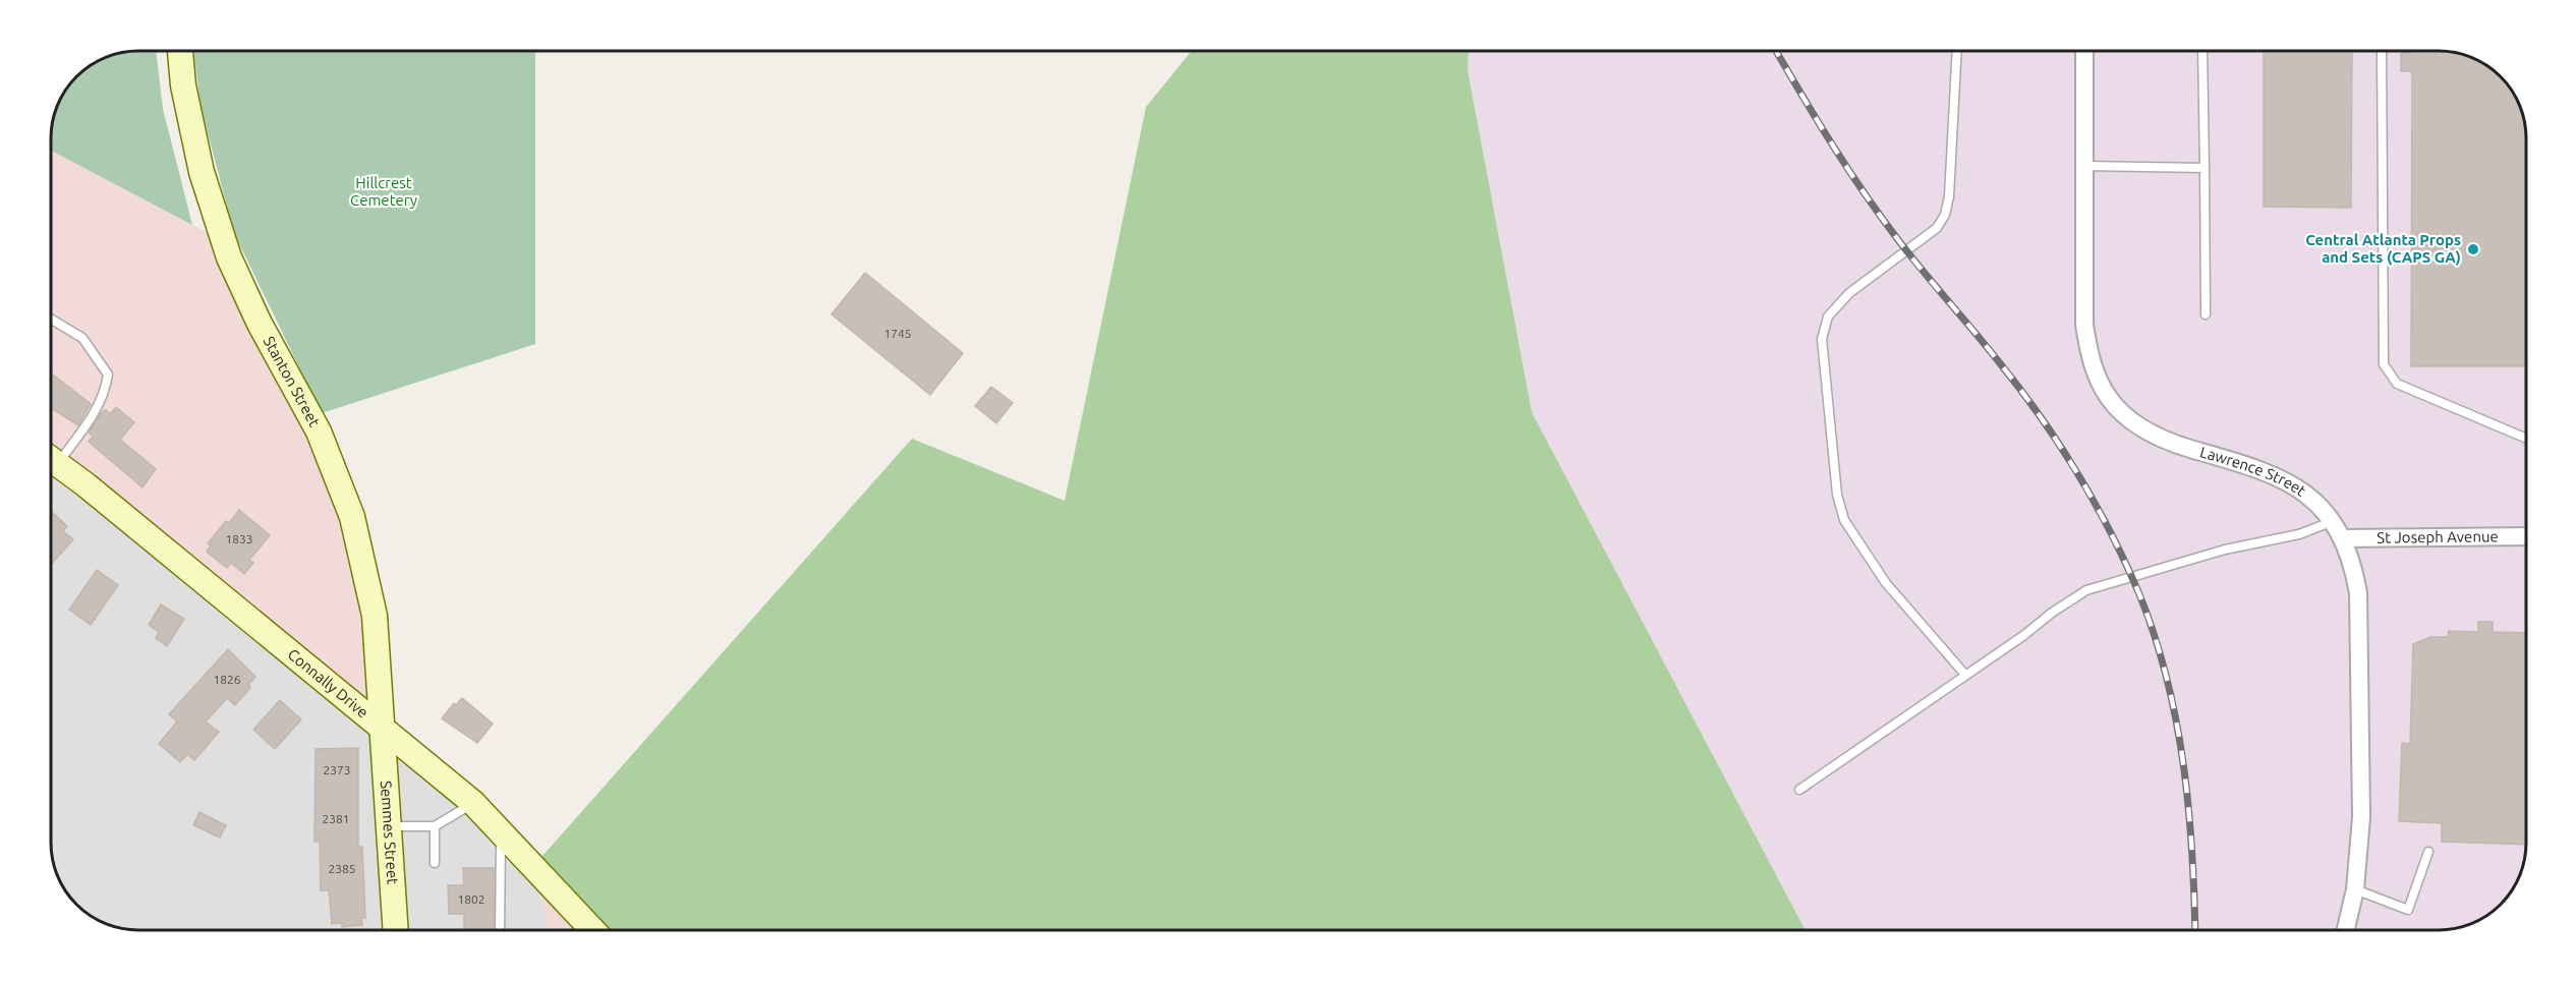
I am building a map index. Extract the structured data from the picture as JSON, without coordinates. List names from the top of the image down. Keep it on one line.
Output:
{"streets":{"street":["Stanton Street","Lawrence Street","St Joseph Avenue","Connally Drive","Semmes Street"]},"crossings":[["Stanton Street","Connally Drive"],["Stanton Street","Semmes Street"],["Lawrence Street","St Joseph Avenue"],["Connally Drive","Semmes Street"]],"parks":["Hillcrest Cemetery"],"places":["Central Atlanta Props and Sets (CAPS GA)"],"house_numbers":["1745","1833","1826","2373","2381","2385","1802"]}
